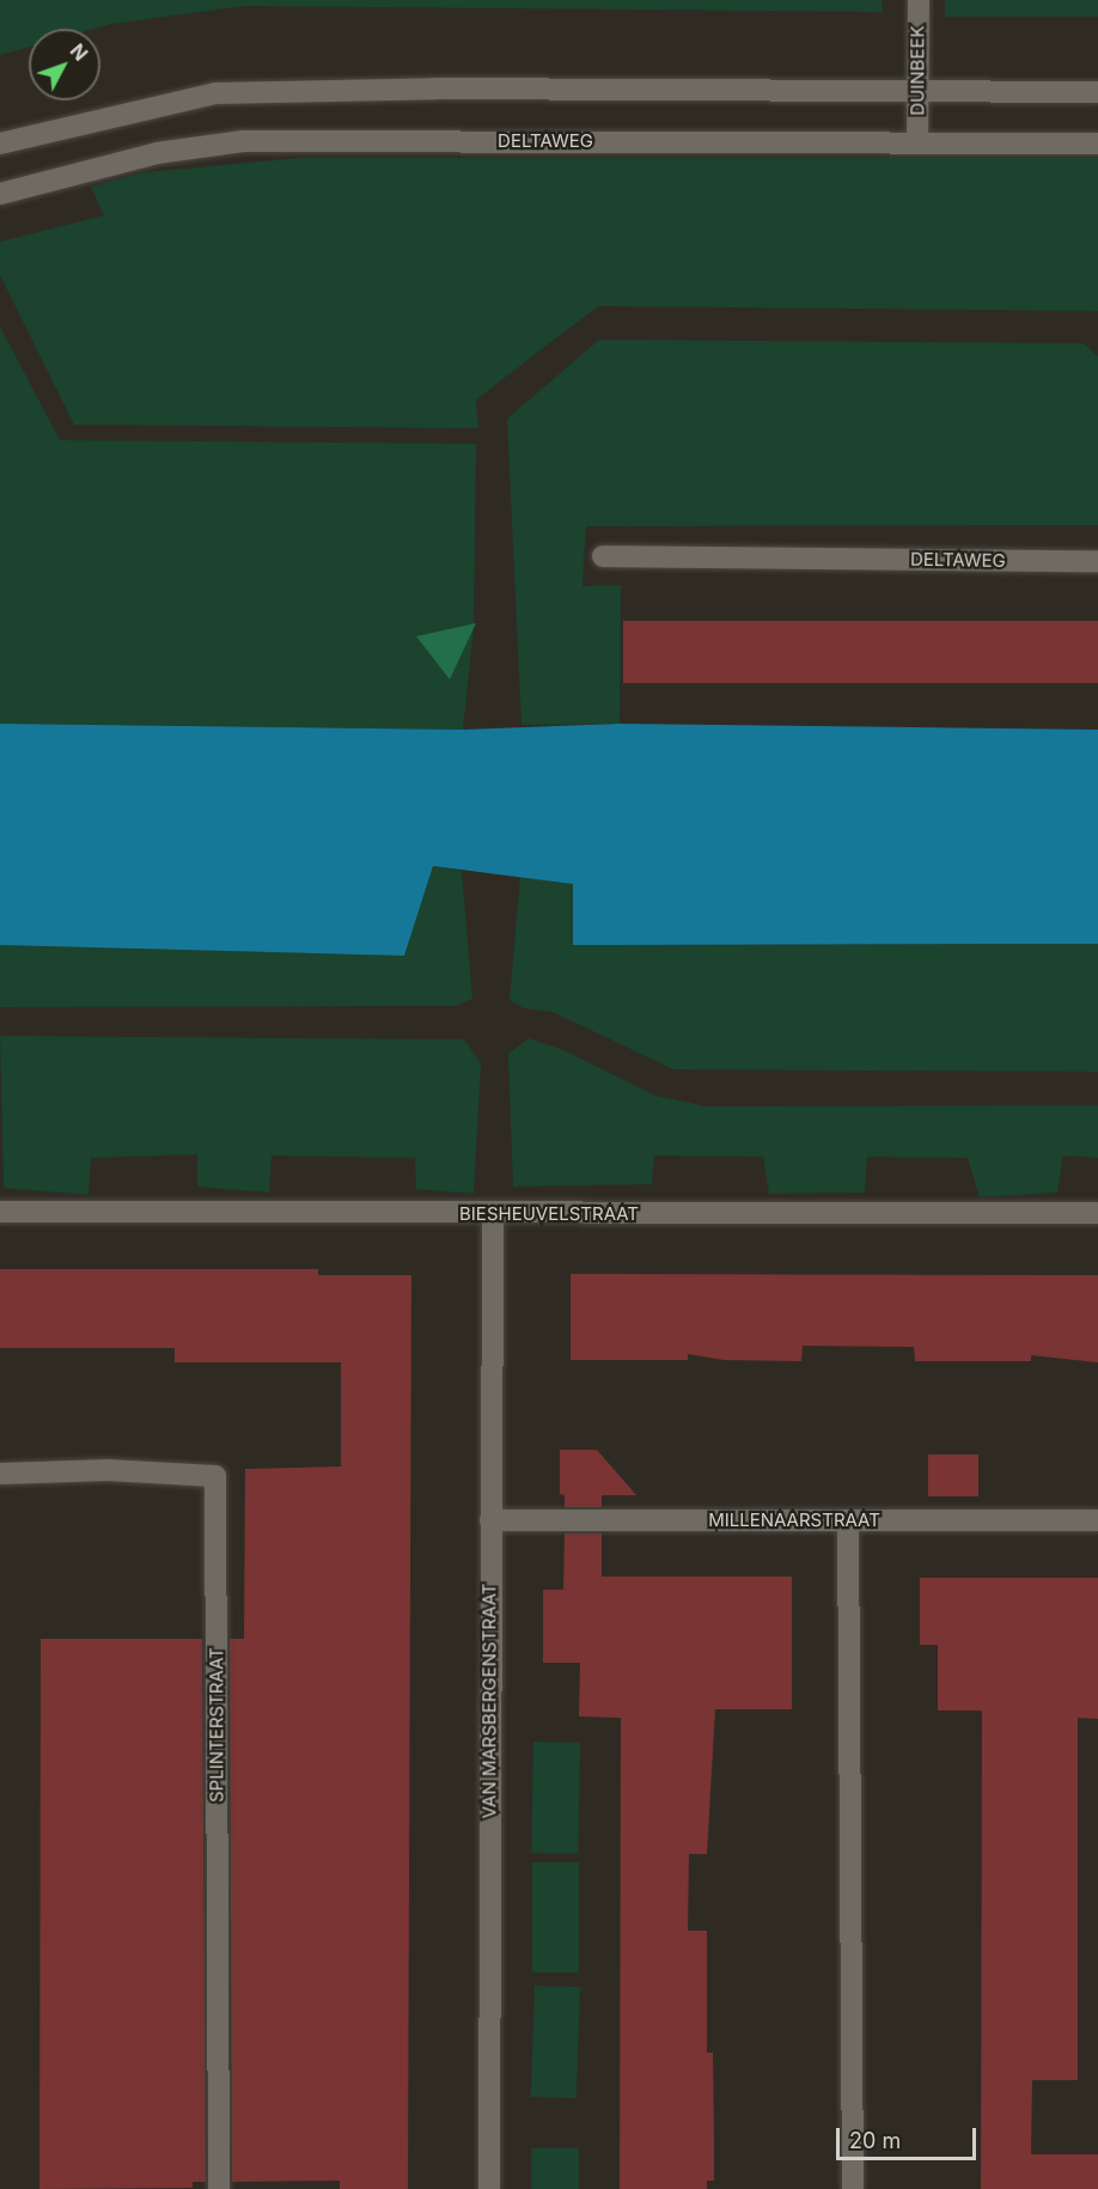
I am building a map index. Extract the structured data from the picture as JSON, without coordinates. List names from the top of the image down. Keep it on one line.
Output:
{"streets":{"street":["DUINBEEK","DELTAWEG","BIESHEUVELSTRAAT","MILLENAARSTRAAT","VAN MARSBERGENSTRAAT","SPLINTERSTRAAT"]},"crossings":[["DUINBEEK","DELTAWEG"],["BIESHEUVELSTRAAT","VAN MARSBERGENSTRAAT"],["MILLENAARSTRAAT","VAN MARSBERGENSTRAAT"]],"scale_bar":"20 m","north":"top right"}
